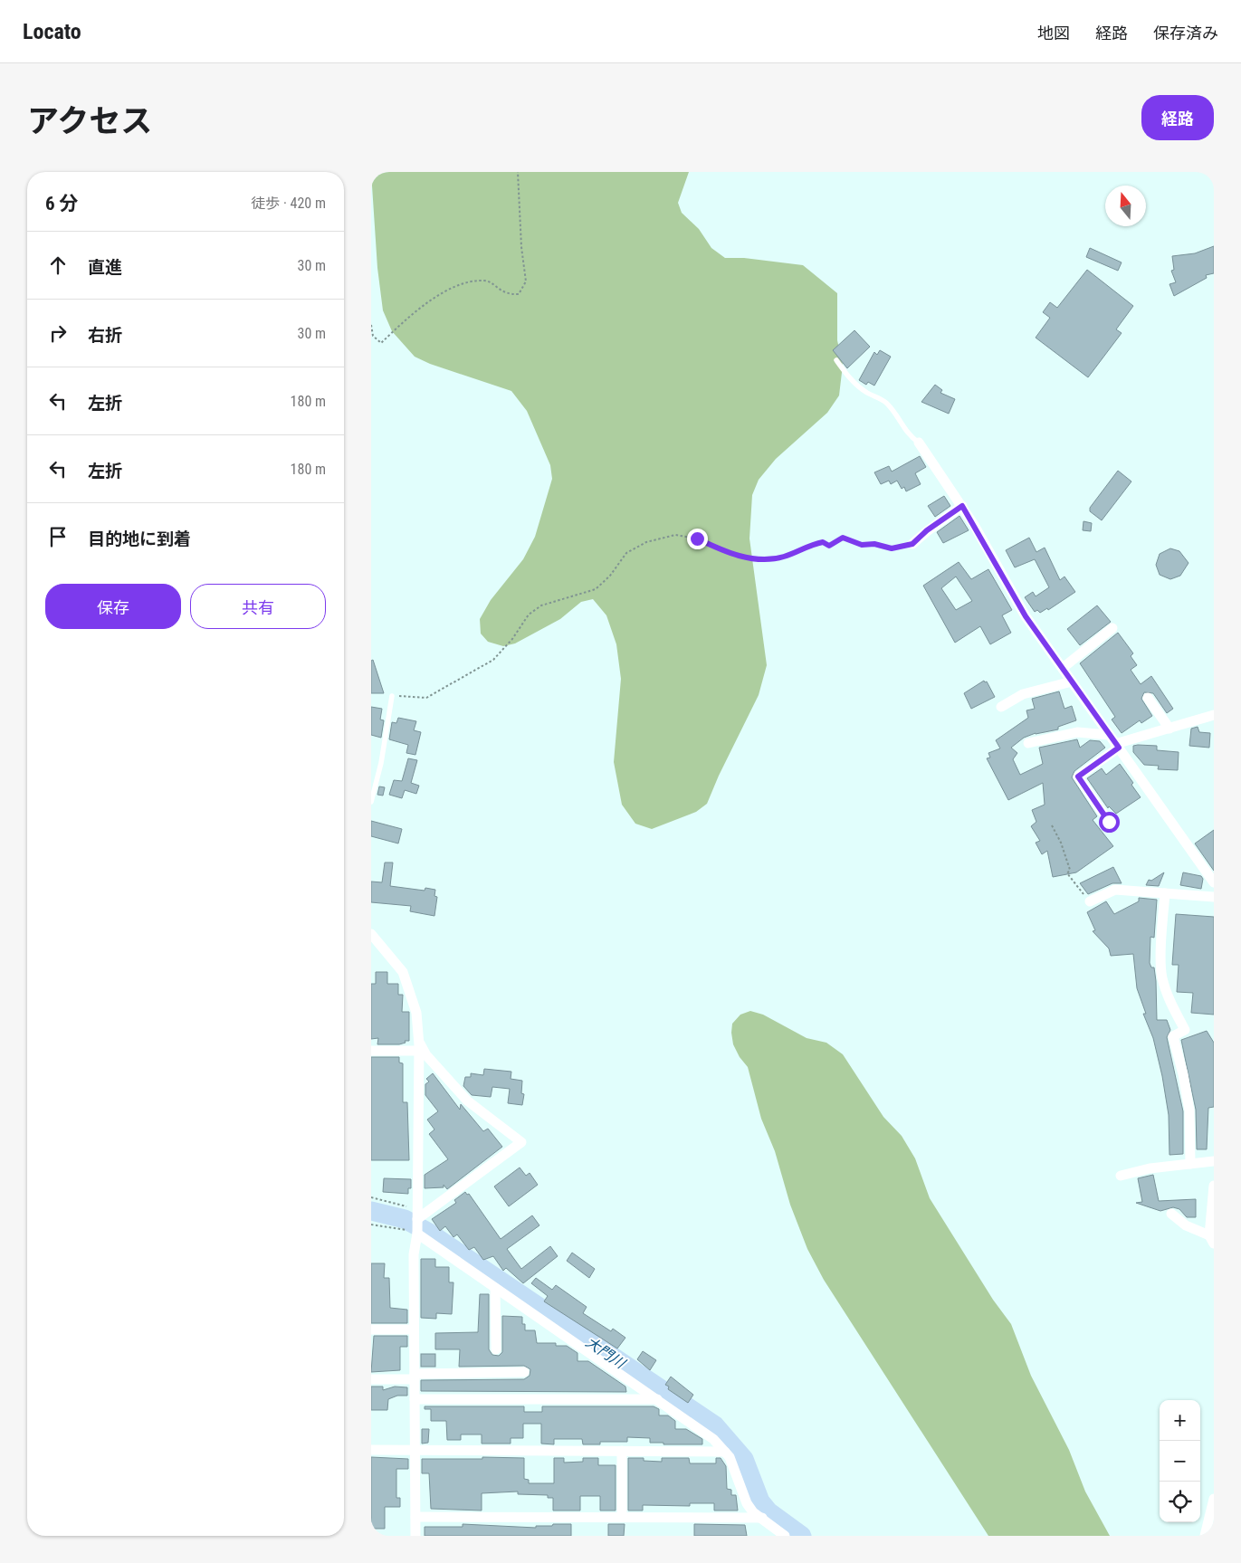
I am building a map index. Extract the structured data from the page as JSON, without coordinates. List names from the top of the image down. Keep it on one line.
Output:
{"water":["大門川"],"north":"top","page":{"header":"Locato","nav":["地図","経路","保存済み"],"title":"アクセス","buttons":["経路",["保存","共有"]],"heading":["6 分","徒歩 · 420 m"],"list":[["直進","30 m"],["右折","30 m"],["左折","180 m"],["左折","180 m"],"目的地に到着"],"map_buttons":["+","−"]}}
